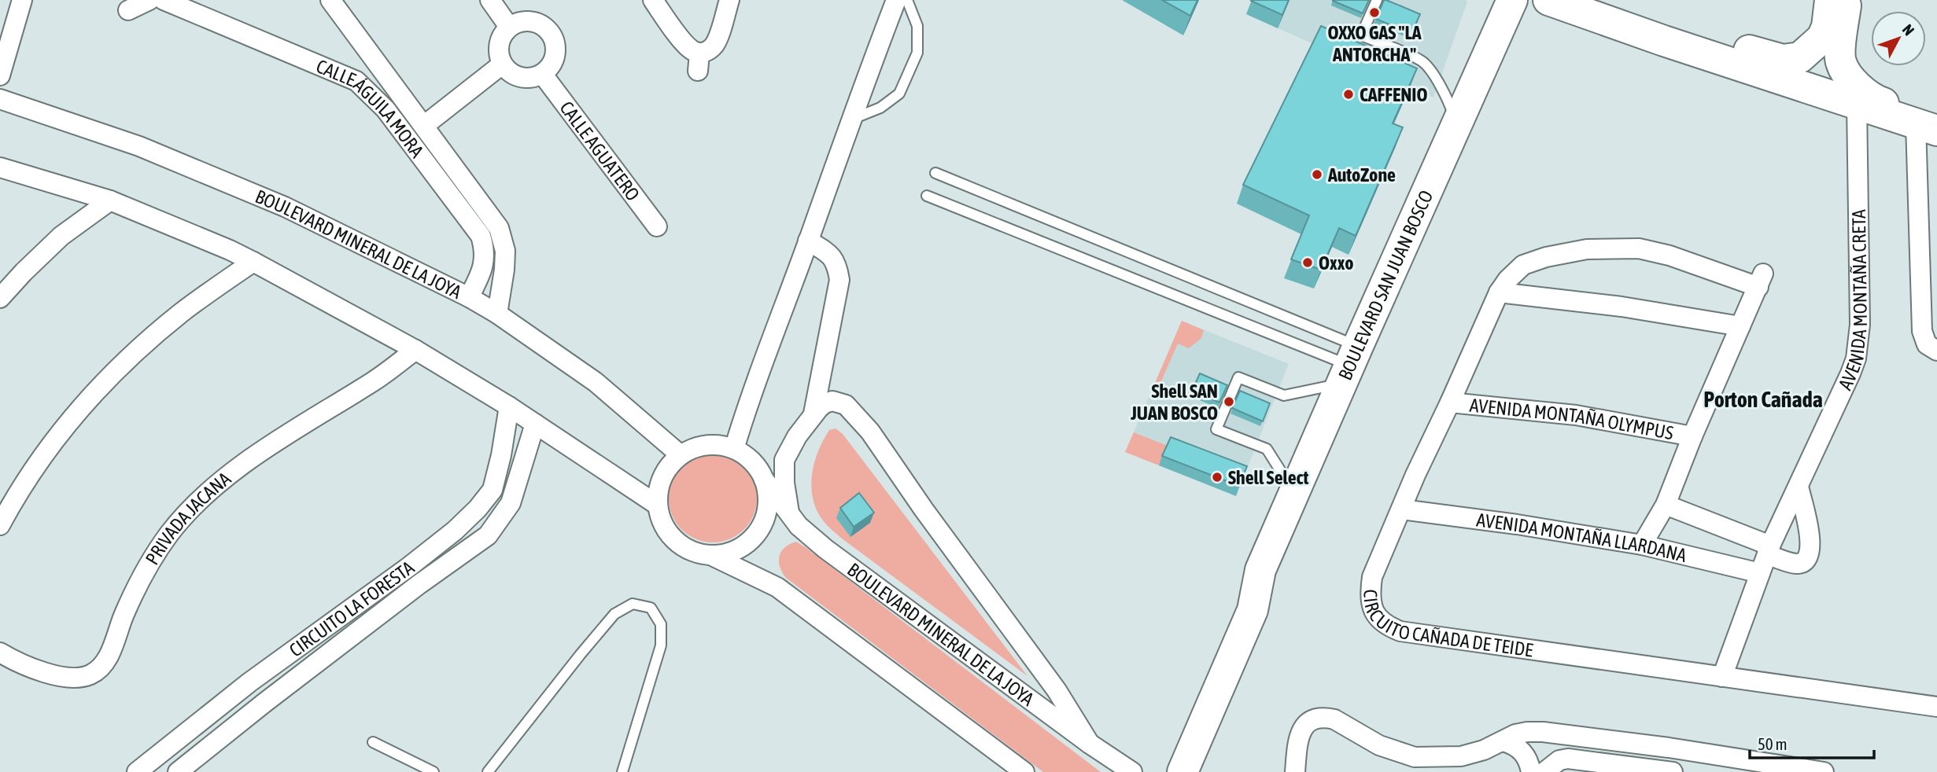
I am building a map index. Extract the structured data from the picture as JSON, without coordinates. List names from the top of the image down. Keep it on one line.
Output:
{"streets":{"main road":["BOULEVARD SAN JUAN BOSCO"],"street":["CALLE ÁGUILA MORA","CALLE AGUATERO","BOULEVARD MINERAL DE LA JOYA","AVENIDA MONTAÑA CRETA","AVENIDA MONTAÑA OLYMPUS","PRIVADA JACANA","AVENIDA MONTAÑA LLARDANA","CIRCUITO LA FORESTA","CIRCUITO CAÑADA DE TEIDE"]},"crossings":[["CALLE ÁGUILA MORA","BOULEVARD MINERAL DE LA JOYA"],["AVENIDA MONTAÑA CRETA","AVENIDA MONTAÑA LLARDANA"],["AVENIDA MONTAÑA OLYMPUS","CIRCUITO CAÑADA DE TEIDE"],["AVENIDA MONTAÑA LLARDANA","CIRCUITO CAÑADA DE TEIDE"]],"districts":["Porton Cañada"],"places":["OXXO GAS \"LA ANTORCHA\"","CAFFENIO","AutoZone","Oxxo","Shell SAN JUAN BOSCO","Shell Select"],"scale_bar":"50 m","north":"top right"}
